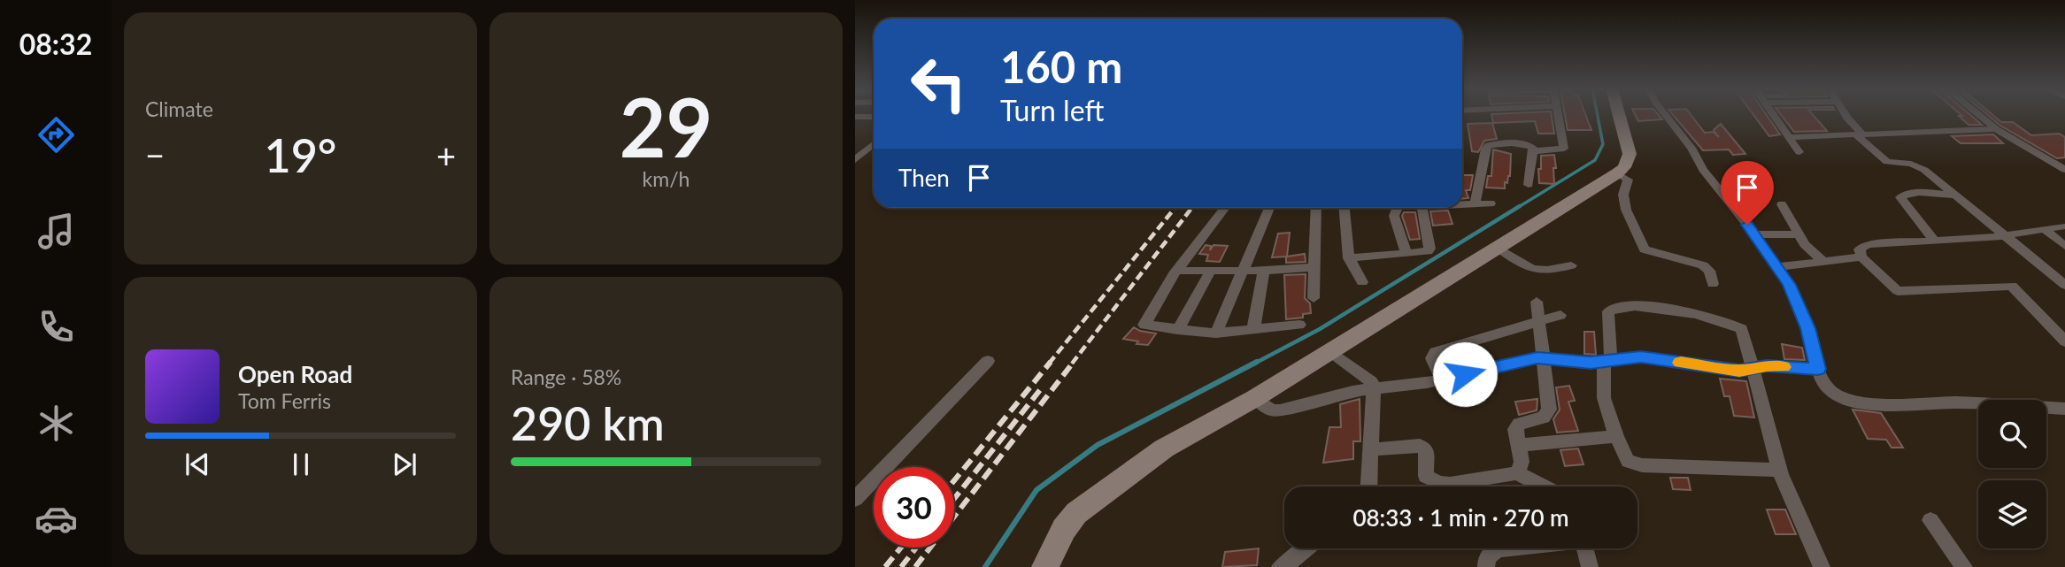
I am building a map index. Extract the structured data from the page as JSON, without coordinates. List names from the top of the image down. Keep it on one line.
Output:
{"page":{"tabs":"08:32","tile":["Climate",["29","km/h"],["Range · 58%","290 km"]],"turn":["160 m","Turn left"],"heat":["−","19°","+"],"then":"Then","song":["Open Road","Tom Ferris"],"limit":"30","trip":"08:33 · 1 min · 270 m"}}
